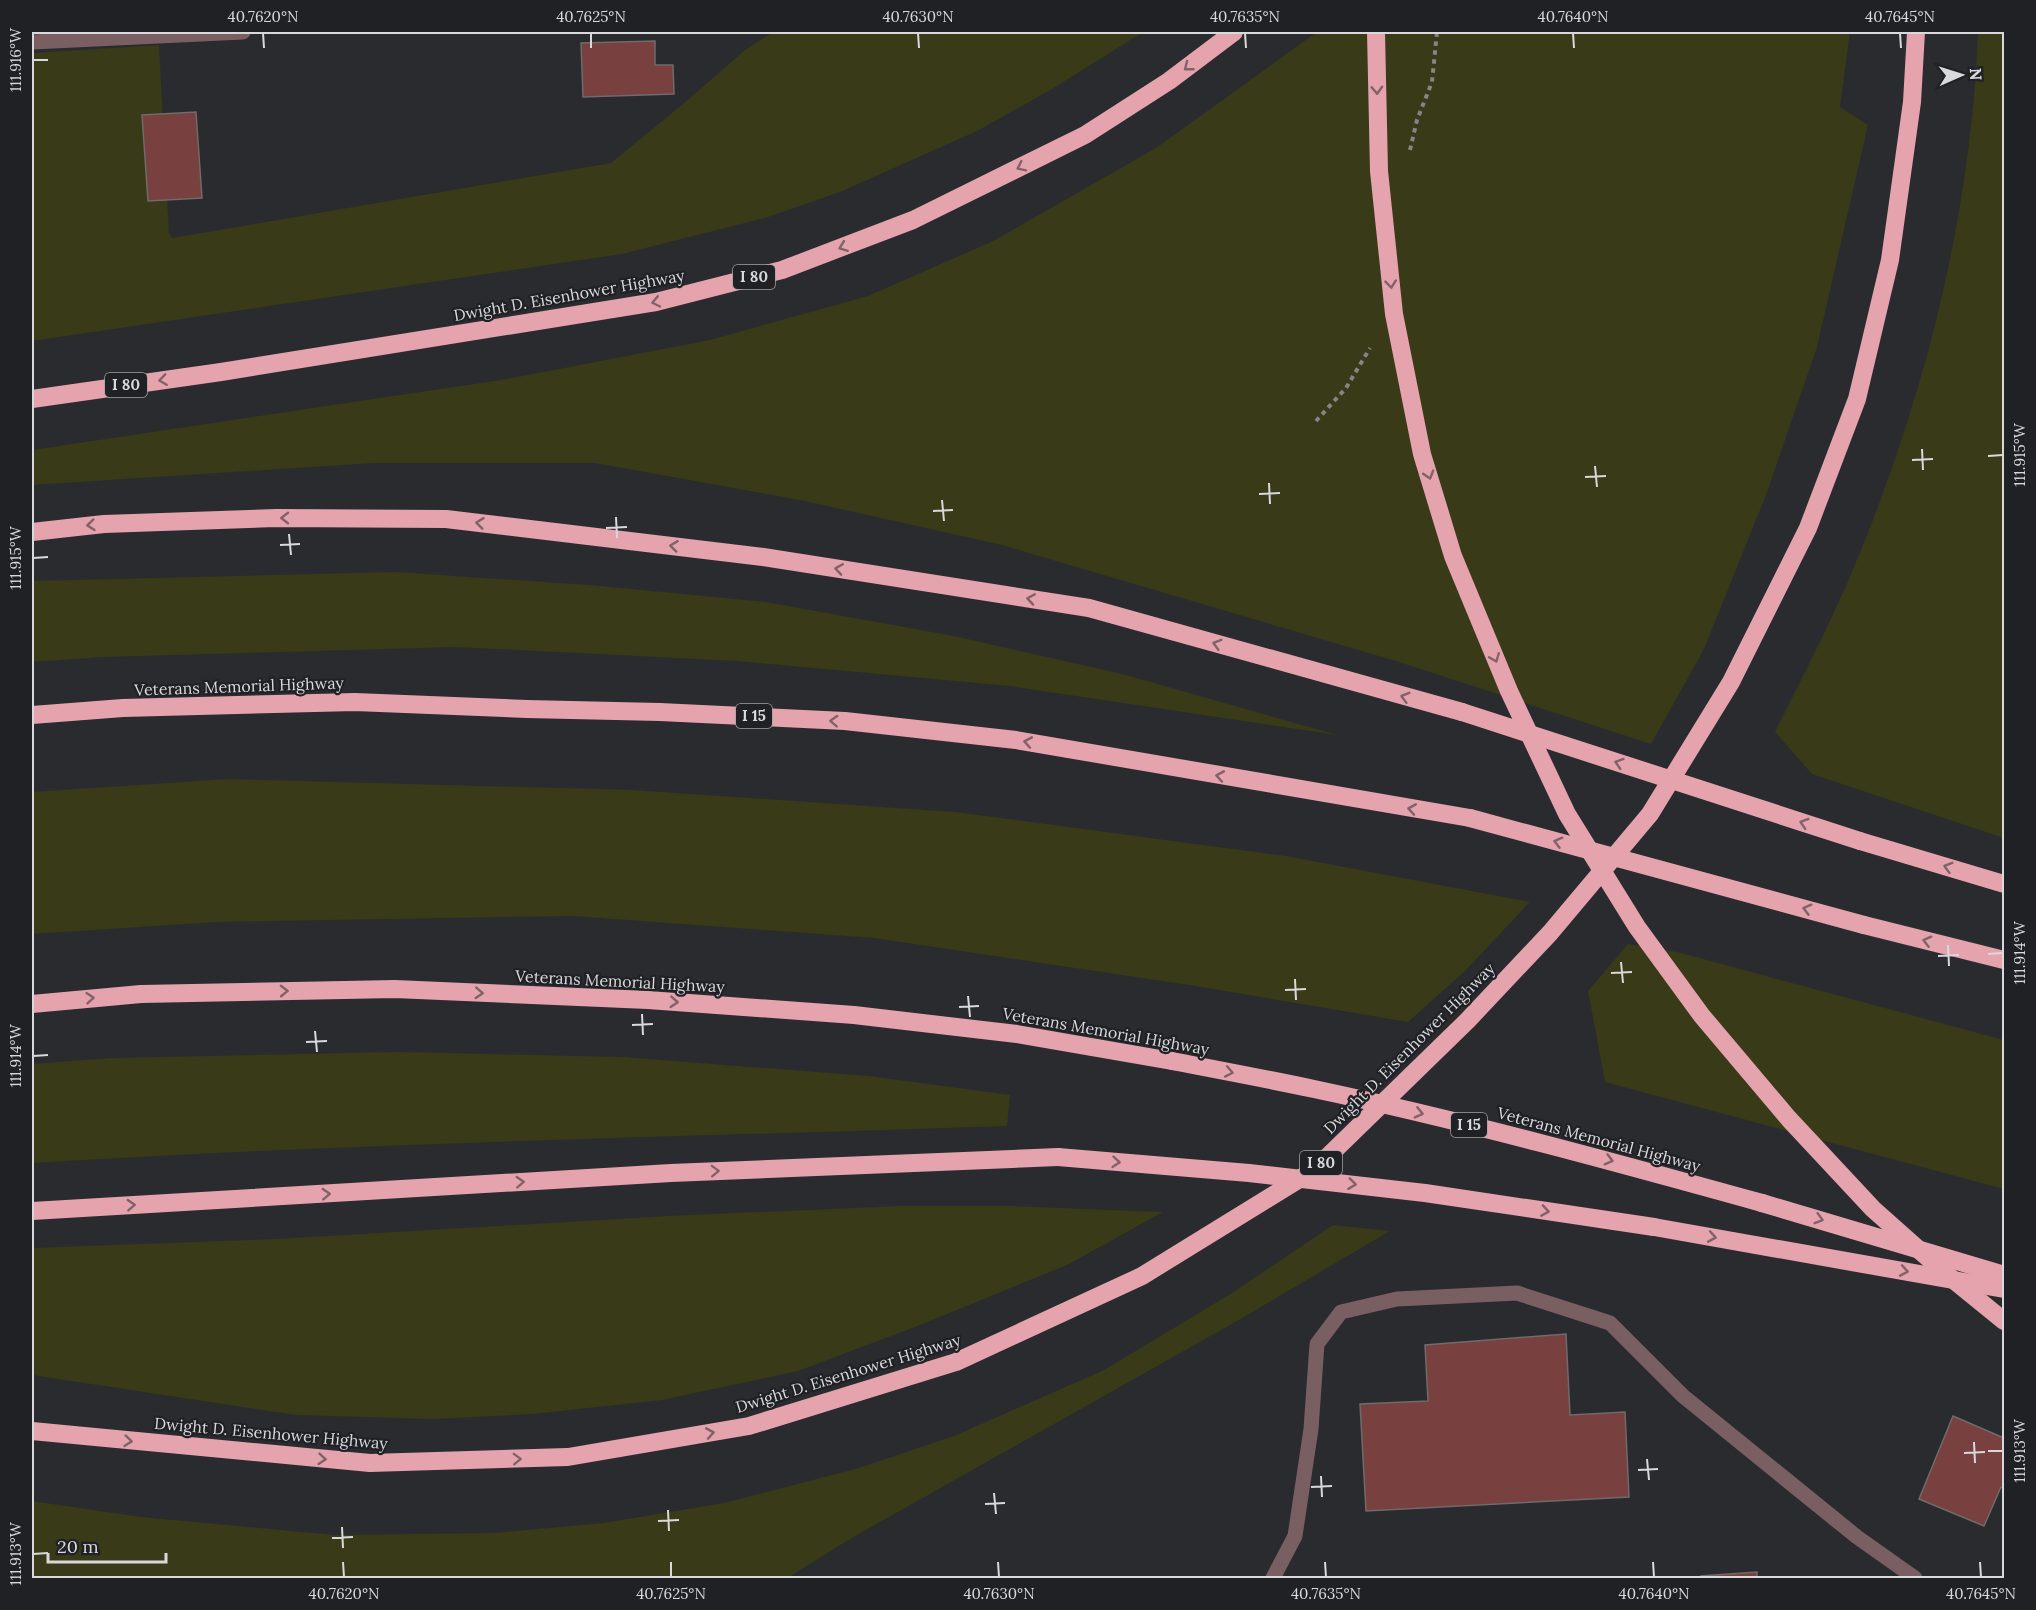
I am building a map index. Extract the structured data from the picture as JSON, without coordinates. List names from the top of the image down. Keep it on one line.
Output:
{"streets":{"highway":["I 80","Dwight D. Eisenhower Highway","Veterans Memorial Highway","I 15"]},"scale_bar":"20 m","north":"right","coordinates":["40.7620°N","40.7625°N","40.7630°N","40.7635°N","40.7640°N","40.7645°N","111.916°W","111.915°W","111.914°W","111.913°W"]}
